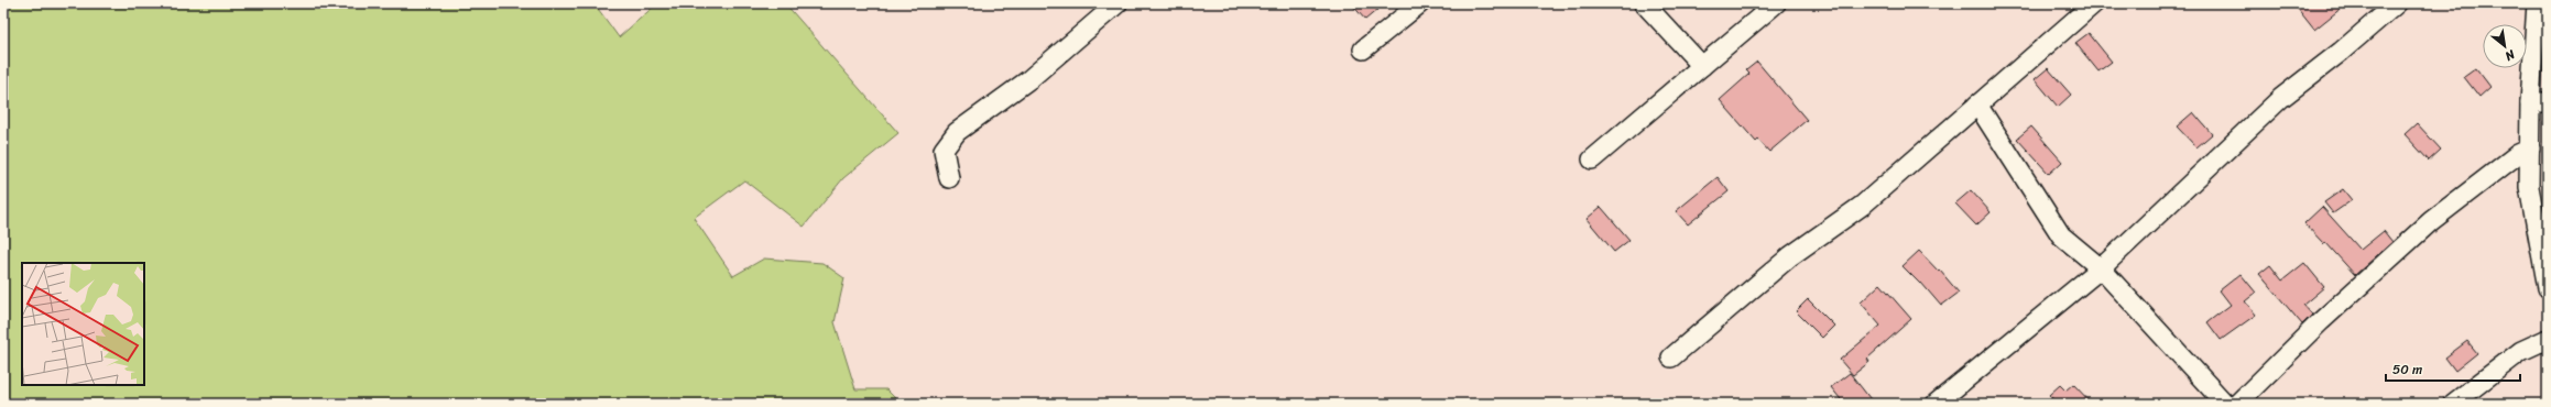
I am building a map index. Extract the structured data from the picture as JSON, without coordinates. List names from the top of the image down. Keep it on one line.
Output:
{"scale_bar":"50 m","north":"bottom right"}
